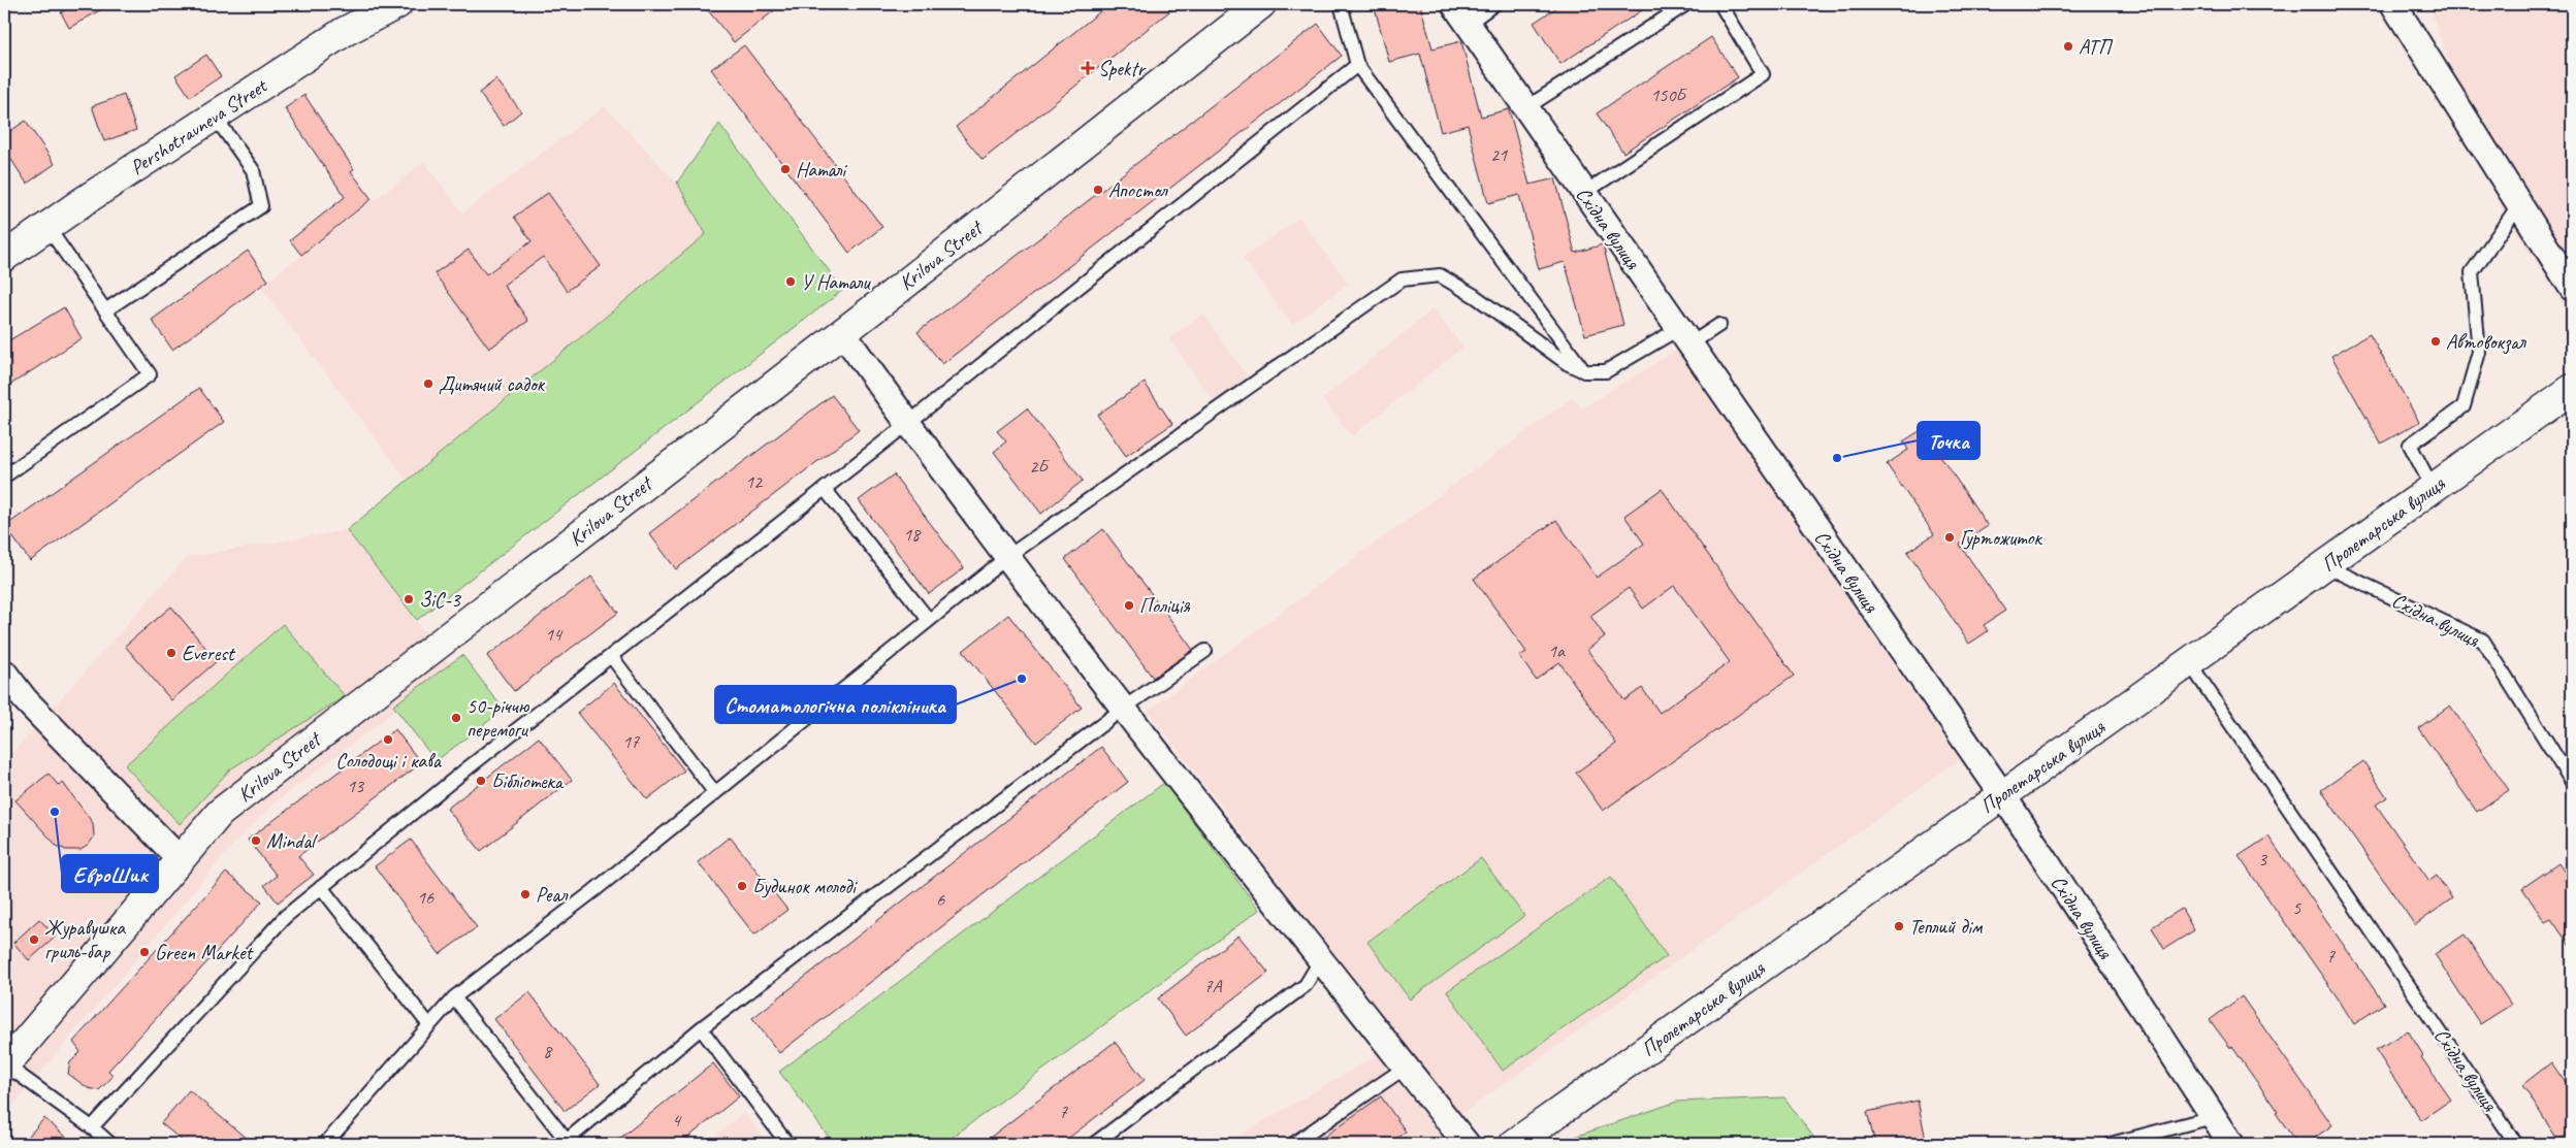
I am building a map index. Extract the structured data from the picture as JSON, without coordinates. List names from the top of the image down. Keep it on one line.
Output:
{"streets":{"street":["Pershotravneva Street","Східна вулиця","Krilova Street","Пролетарська вулиця"]},"crossings":[["Східна вулиця","Пролетарська вулиця"]],"places":{"other":["АТП","Наталі","Апостол","У Натали","Автовокзал","Дитячий садок","Точка","Гуртожиток","ЗіС-3","Поліція","Everest","Стоматологічна полікліника","50-річчю перемоги","Солодощі і кава","Бібліотека","ЕвроШик","Mindal","Будинок молоді","Реал","Теплий дім","Журавушка гриль-бар","Green Market"],"health":["Spektr"]},"house_numbers":["150Б","21","2Б","12","18","14","1а","17","13","3","16","6","5","7","7А","8","7","4"]}
